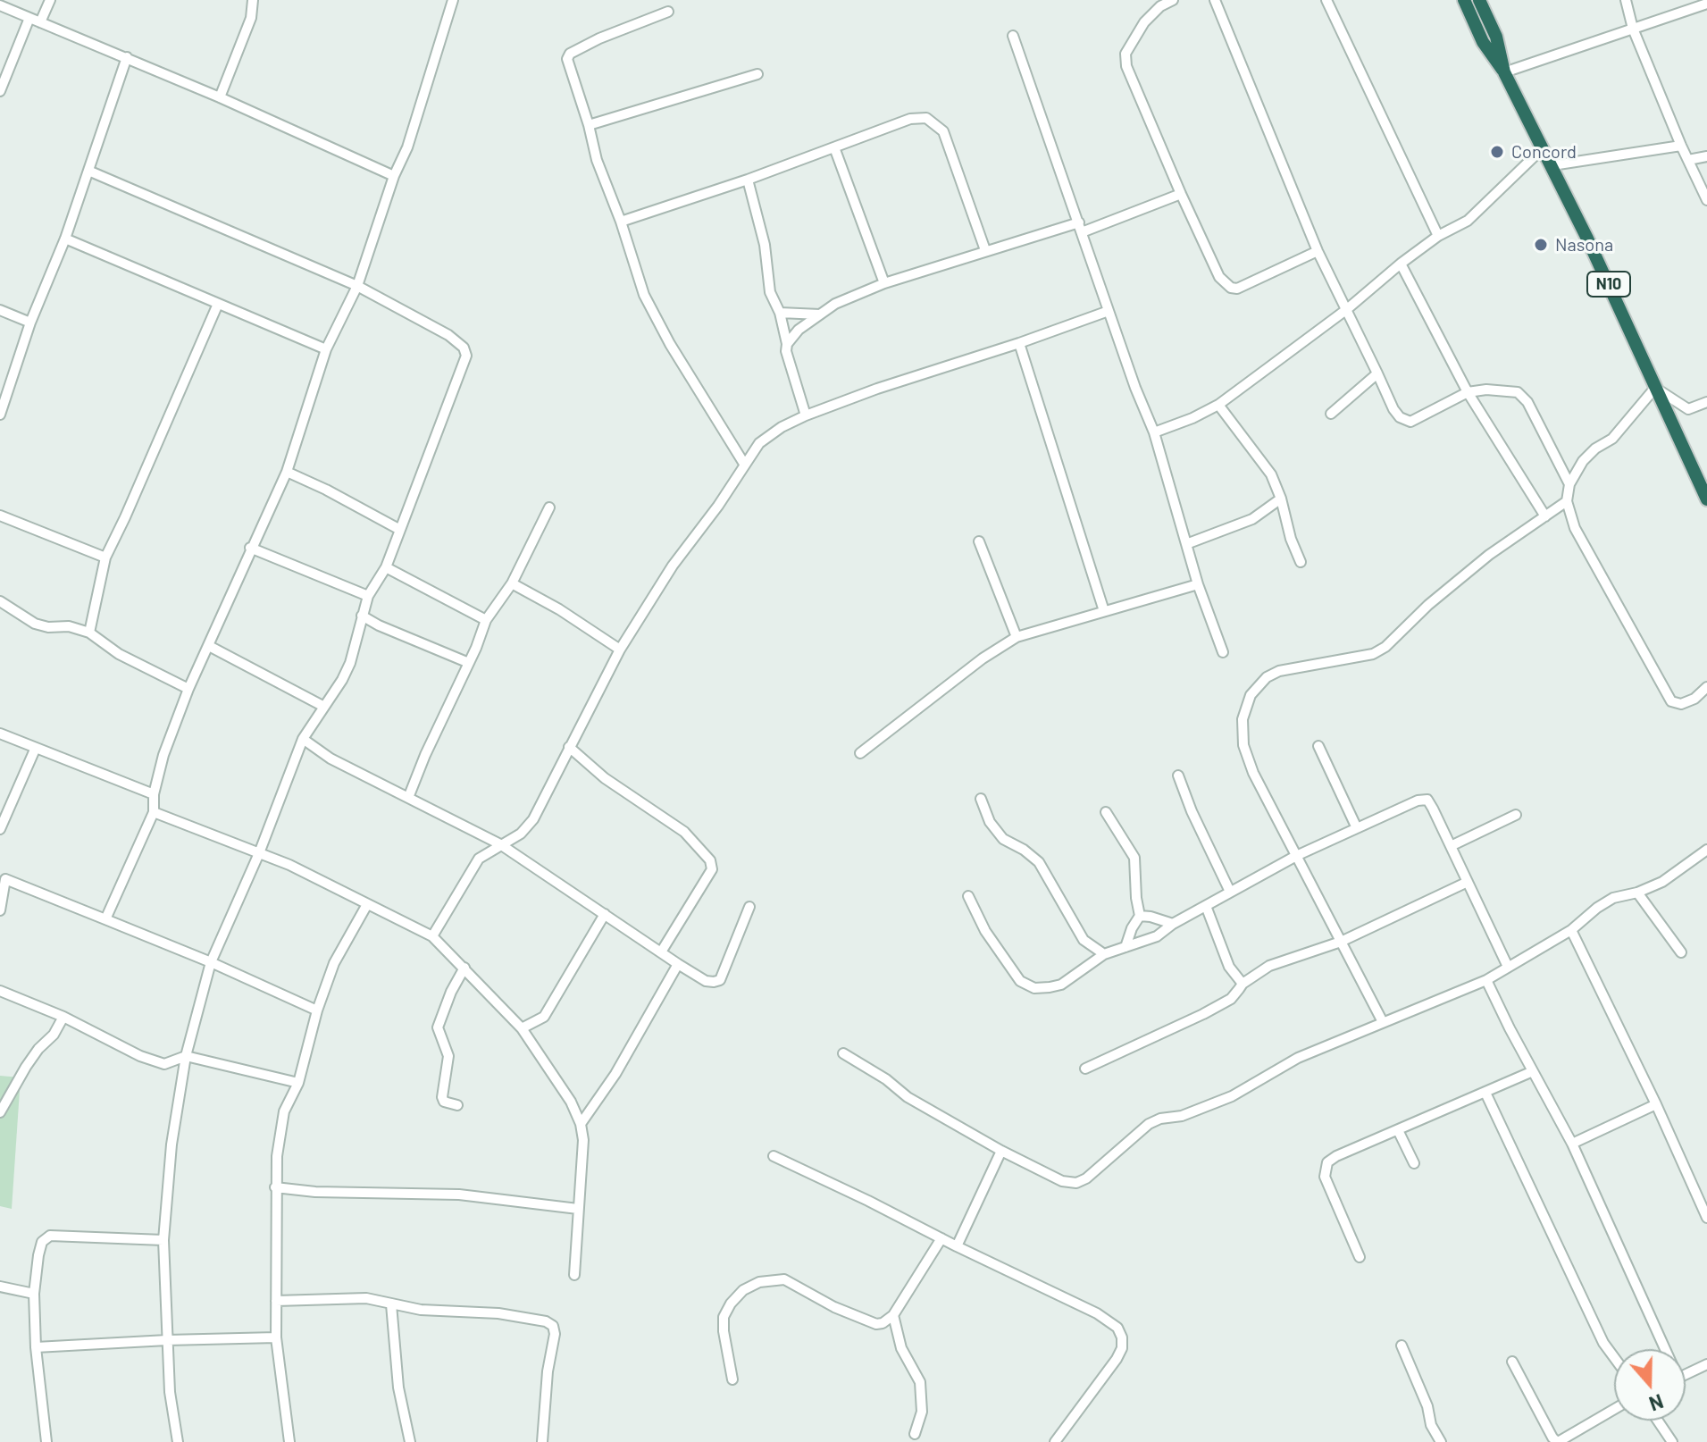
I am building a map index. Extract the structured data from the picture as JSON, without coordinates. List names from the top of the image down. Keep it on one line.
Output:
{"streets":{"highway":["N10"]},"places":["Concord","Nasona"],"north":"bottom"}
